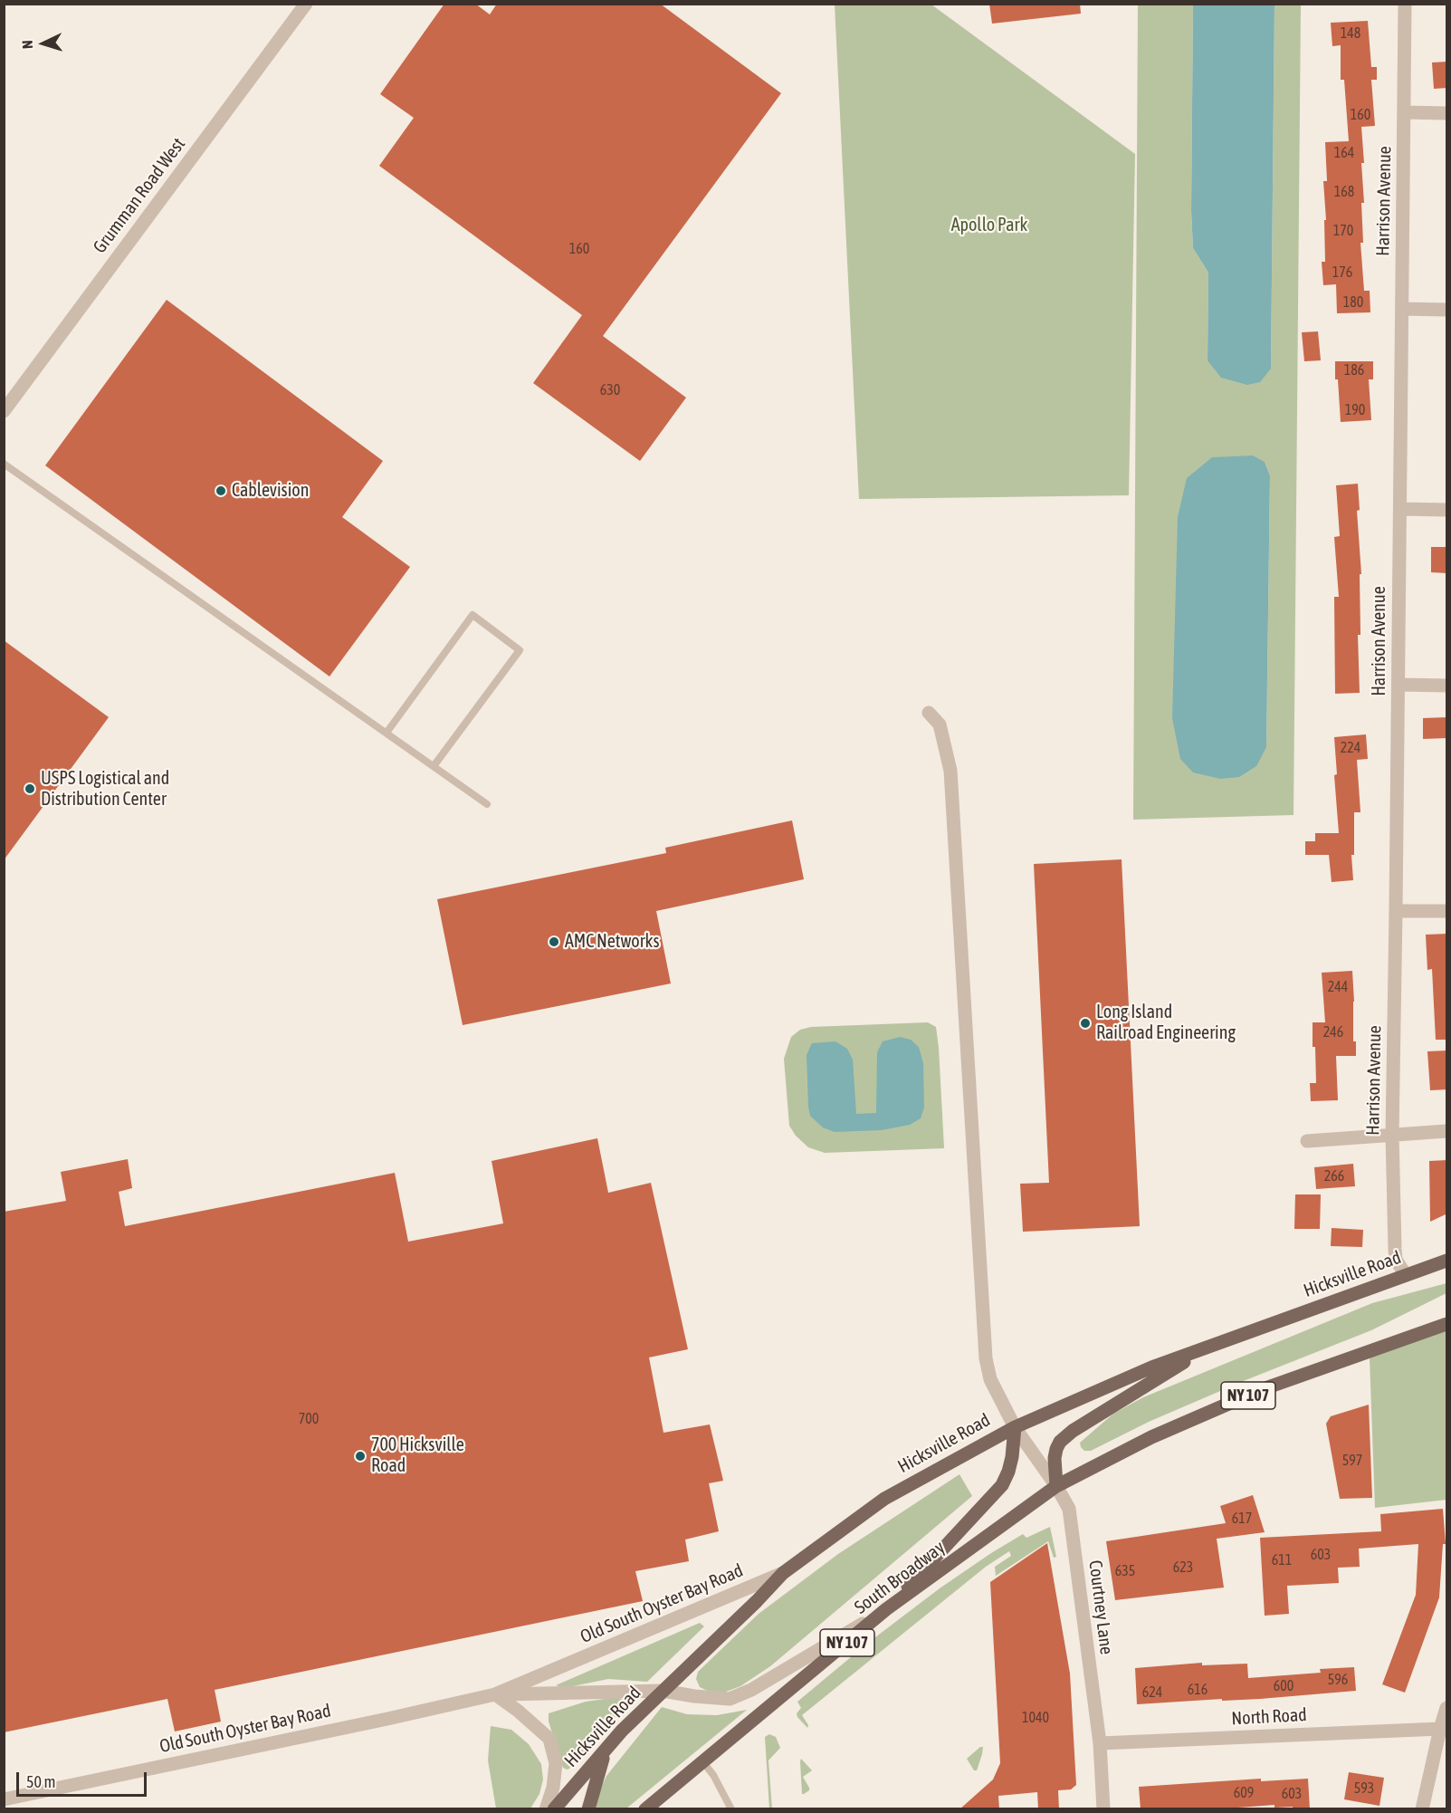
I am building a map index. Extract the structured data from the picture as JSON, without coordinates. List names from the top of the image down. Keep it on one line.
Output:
{"streets":{"main road":["Hicksville Road","NY 107","South Broadway"],"street":["Grumman Road West","Harrison Avenue","Old South Oyster Bay Road","Courtney Lane","North Road"]},"crossings":[["Harrison Avenue","Hicksville Road"],["Hicksville Road","Old South Oyster Bay Road"],["Hicksville Road","Courtney Lane"],["NY 107","South Broadway"],["NY 107","Courtney Lane"],["South Broadway","Old South Oyster Bay Road"],["South Broadway","Courtney Lane"],["Courtney Lane","North Road"]],"parks":["Apollo Park"],"places":["Cablevision","USPS Logistical and Distribution Center","AMC Networks","Long Island Railroad Engineering","700 Hicksville Road"],"house_numbers":["148","160","164","168","170","160","176","180","186","630","190","224","244","246","266","700","597","617","603","611","623","635","596","600","616","624","1040","593","609","603"],"scale_bar":"50 m","north":"left"}
